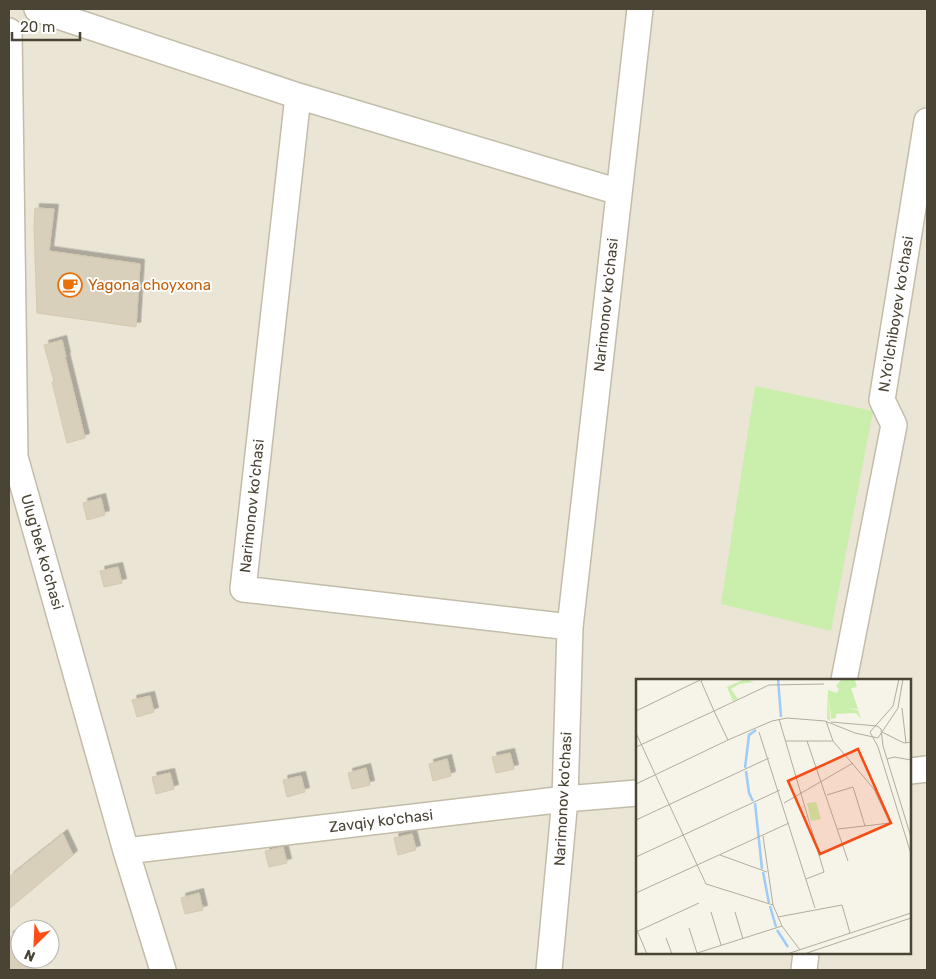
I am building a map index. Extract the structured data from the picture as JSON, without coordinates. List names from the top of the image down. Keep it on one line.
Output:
{"streets":{"street":["Narimonov ko'chasi","N.Yo'lchiboyev ko'chasi","Ulug'bek ko'chasi","Zavqiy ko'chasi"]},"crossings":[["Narimonov ko'chasi","Zavqiy ko'chasi"],["Ulug'bek ko'chasi","Zavqiy ko'chasi"]],"places":{"cafe":["Yagona choyxona"]},"scale_bar":"20 m","north":"bottom left"}
